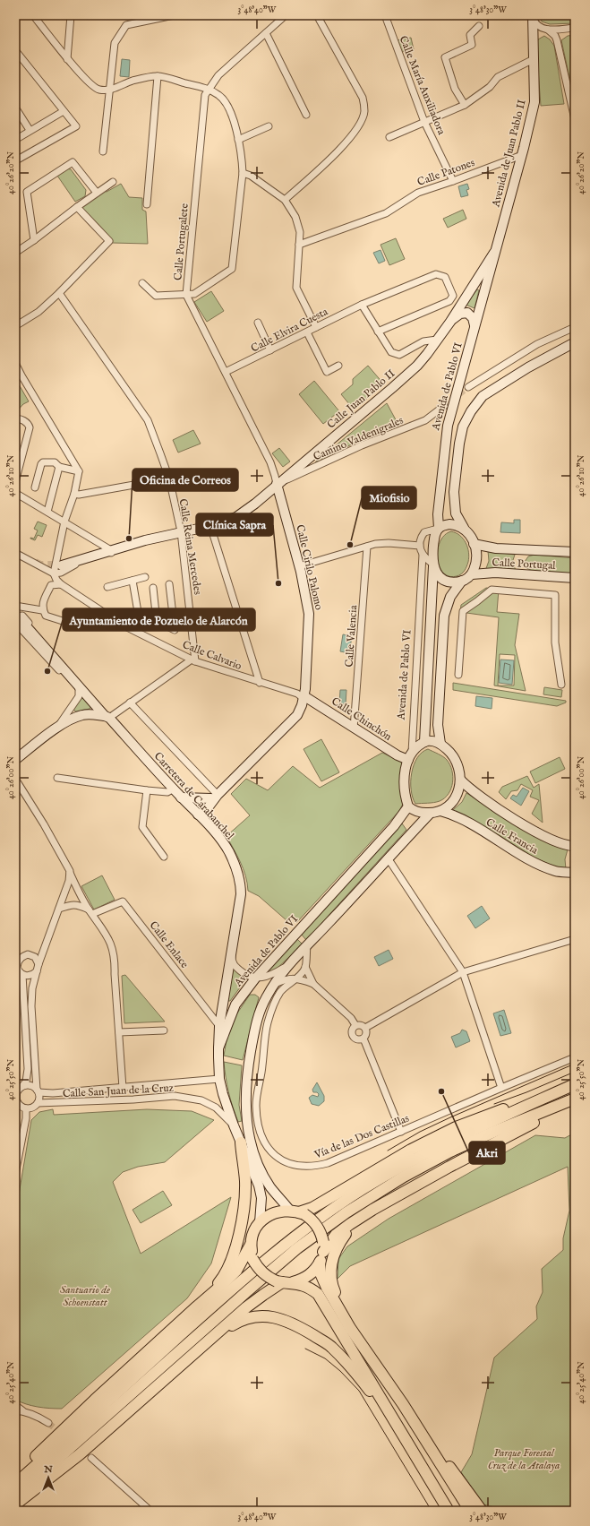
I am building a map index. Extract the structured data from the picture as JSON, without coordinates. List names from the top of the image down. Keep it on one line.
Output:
{"streets":{"main road":["Avenida de Juan Pablo II","Avenida de Pablo VI","Calle Juan Pablo II","Calle Portugal","Calle Cirilo Palomo","Calle Chinchón","Carretera de Carabanchel","Calle Francia"],"street":["Calle María Auxiliadora","Calle Patones","Calle Portugalete","Calle Elvira Cuesta","Camino Valdenigrales","Calle Reina Mercedes","Calle Valencia","Calle Calvario","Calle Enlace","Calle San Juan de la Cruz","Vía de las Dos Castillas"]},"crossings":[["Calle María Auxiliadora","Calle Patones"],["Avenida de Juan Pablo II","Calle Patones"],["Avenida de Juan Pablo II","Avenida de Pablo VI"],["Avenida de Juan Pablo II","Calle Juan Pablo II"],["Calle Portugalete","Calle Elvira Cuesta"],["Calle Portugalete","Calle Juan Pablo II"],["Calle Portugalete","Camino Valdenigrales"],["Calle Portugalete","Calle Cirilo Palomo"],["Avenida de Pablo VI","Calle Juan Pablo II"],["Avenida de Pablo VI","Calle Portugal"],["Avenida de Pablo VI","Calle Chinchón"],["Avenida de Pablo VI","Carretera de Carabanchel"],["Avenida de Pablo VI","Calle Francia"],["Avenida de Pablo VI","Calle San Juan de la Cruz"],["Calle Juan Pablo II","Camino Valdenigrales"],["Calle Juan Pablo II","Calle Reina Mercedes"],["Calle Juan Pablo II","Calle Cirilo Palomo"],["Camino Valdenigrales","Calle Cirilo Palomo"],["Calle Reina Mercedes","Calle Calvario"],["Calle Cirilo Palomo","Calle Calvario"],["Calle Cirilo Palomo","Calle Chinchón"],["Calle Cirilo Palomo","Carretera de Carabanchel"],["Calle Valencia","Calle Chinchón"],["Calle Calvario","Calle Chinchón"],["Calle Chinchón","Calle Francia"],["Carretera de Carabanchel","Calle Enlace"]],"parks":["Santuario de Schoenstatt","Parque Forestal Cruz de la Atalaya"],"places":["Oficina de Correos","Miofisio","Clínica Sapra","Ayuntamiento de Pozuelo de Alarcón","Akri"],"north":"top","coordinates":["3°48'40\"W","3°48'30\"W","40°26'20\"N","40°26'10\"N","40°26'00\"N","40°25'50\"N","40°25'40\"N"]}
